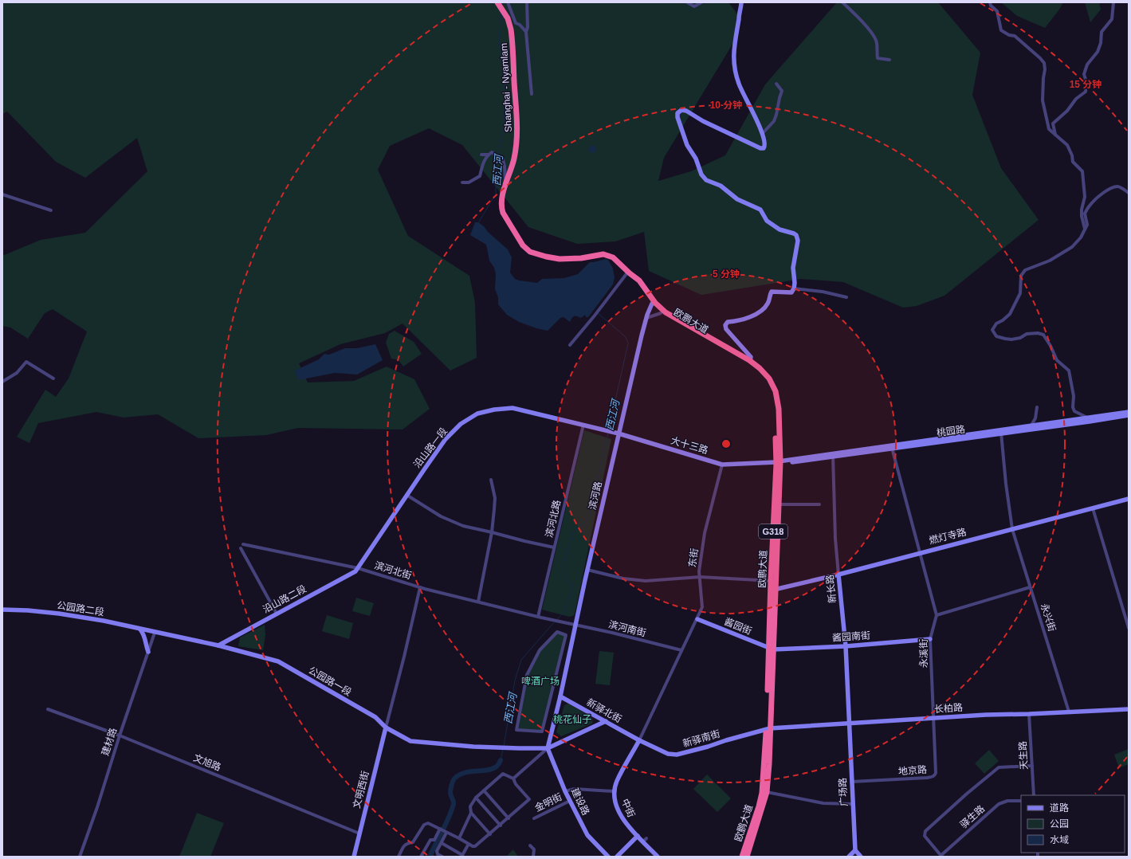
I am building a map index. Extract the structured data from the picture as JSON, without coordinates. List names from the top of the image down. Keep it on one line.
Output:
{"streets":{"highway":["Shanghai - Nyamlam","欧鹏大道","G318"],"street":["桃园路","大十三路","沿山路一段","滨河路","滨河北路","燃灯寺路","东街","滨河北街","新长路","沿山路二段","公园路二段","永兴街","酱园街","滨河南街","酱园南街","永溪街","公园路一段","长柏路","新驿北街","新驿南街","建材路","天生路","文旭路","地京路","文明西街","广场路","建设路","金明街","中街","驿生路"]},"crossings":[["Shanghai - Nyamlam","欧鹏大道"],["Shanghai - Nyamlam","桃园路"],["Shanghai - Nyamlam","大十三路"],["Shanghai - Nyamlam","滨河路"],["欧鹏大道","桃园路"],["欧鹏大道","大十三路"],["欧鹏大道","滨河路"],["欧鹏大道","燃灯寺路"],["欧鹏大道","酱园街"],["欧鹏大道","酱园南街"],["欧鹏大道","长柏路"],["欧鹏大道","新驿南街"],["桃园路","大十三路"],["桃园路","新长路"],["桃园路","永兴街"],["桃园路","永溪街"],["大十三路","沿山路一段"],["大十三路","滨河路"],["大十三路","东街"],["沿山路一段","滨河北路"],["沿山路一段","滨河北街"],["沿山路一段","沿山路二段"],["滨河路","滨河南街"],["滨河路","公园路一段"],["滨河路","新驿北街"],["滨河路","建设路"],["滨河北路","滨河北街"],["燃灯寺路","新长路"],["燃灯寺路","永兴街"],["燃灯寺路","永溪街"],["东街","酱园街"],["东街","滨河南街"],["东街","新驿北街"],["东街","新驿南街"],["东街","中街"],["滨河北街","沿山路二段"],["滨河北街","滨河南街"],["新长路","酱园南街"],["新长路","长柏路"],["新长路","广场路"],["沿山路二段","公园路一段"],["公园路二段","公园路一段"],["公园路二段","建材路"],["永兴街","长柏路"],["酱园街","酱园南街"],["酱园南街","永溪街"],["永溪街","长柏路"],["永溪街","地京路"],["公园路一段","建材路"],["公园路一段","文明西街"],["公园路一段","建设路"],["长柏路","新驿南街"],["长柏路","天生路"],["长柏路","地京路"],["长柏路","广场路"],["新驿北街","新驿南街"],["新驿北街","中街"],["新驿南街","中街"],["建材路","文旭路"],["文旭路","文明西街"],["地京路","广场路"],["建设路","金明街"]],"water":["西江河"],"parks":["啤酒广场","桃花仙子"],"legend":["道路","公园","水域"],"rings":["15 分钟","10 分钟","5 分钟"]}
